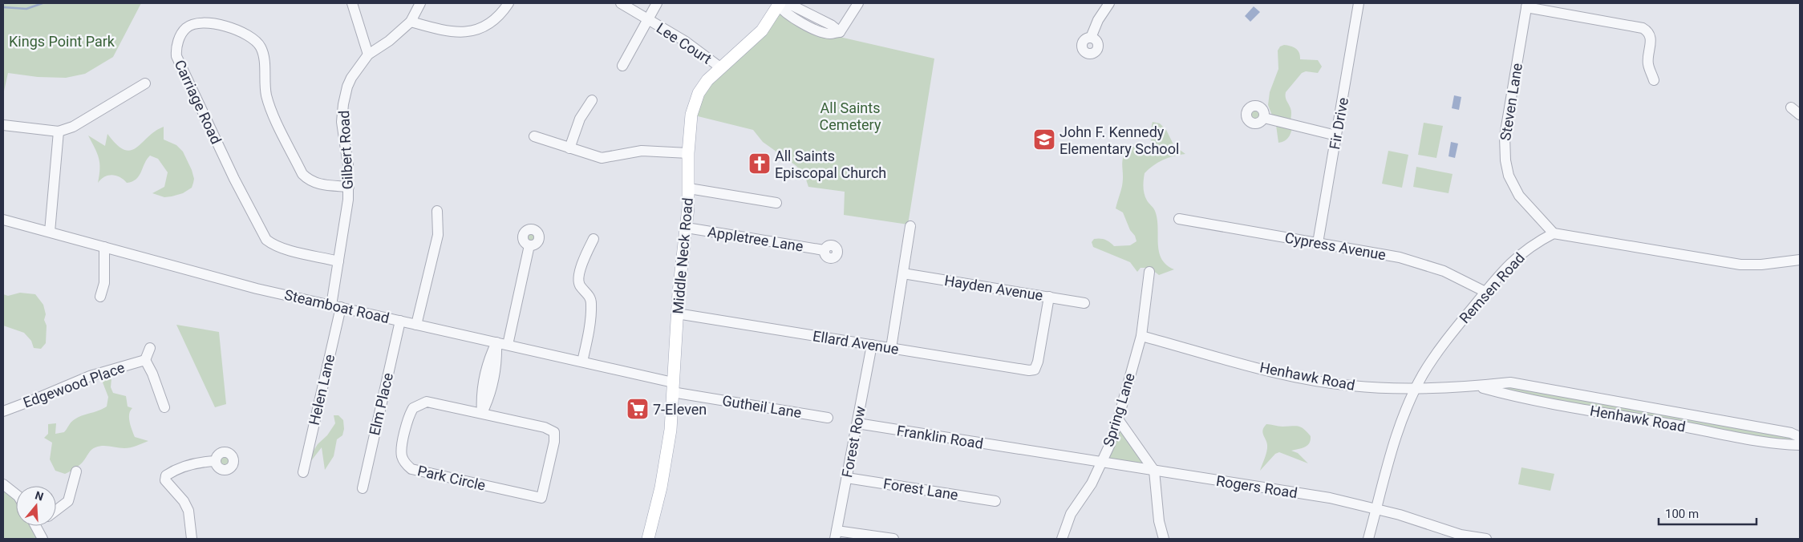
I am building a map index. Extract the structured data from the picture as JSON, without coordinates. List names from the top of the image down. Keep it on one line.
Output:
{"streets":{"main road":["Middle Neck Road"],"street":["Lee Court","Carriage Road","Steven Lane","Fir Drive","Gilbert Road","Appletree Lane","Cypress Avenue","Hayden Avenue","Remsen Road","Steamboat Road","Ellard Avenue","Henhawk Road","Edgewood Place","Helen Lane","Elm Place","Gutheil Lane","Spring Lane","Franklin Road","Forest Row","Park Circle","Rogers Road","Forest Lane"]},"crossings":[["Lee Court","Middle Neck Road"],["Carriage Road","Gilbert Road"],["Steven Lane","Remsen Road"],["Fir Drive","Cypress Avenue"],["Gilbert Road","Steamboat Road"],["Gilbert Road","Helen Lane"],["Appletree Lane","Middle Neck Road"],["Cypress Avenue","Remsen Road"],["Middle Neck Road","Steamboat Road"],["Middle Neck Road","Ellard Avenue"],["Middle Neck Road","Gutheil Lane"],["Hayden Avenue","Ellard Avenue"],["Remsen Road","Henhawk Road"],["Remsen Road","Rogers Road"],["Steamboat Road","Helen Lane"],["Steamboat Road","Elm Place"],["Steamboat Road","Gutheil Lane"],["Ellard Avenue","Forest Row"],["Henhawk Road","Spring Lane"],["Spring Lane","Rogers Road"],["Franklin Road","Forest Row"],["Franklin Road","Rogers Road"],["Forest Row","Forest Lane"]],"parks":["Kings Point Park","All Saints Cemetery"],"places":{"school or university":["John F. Kennedy Elementary School"],"church":["All Saints Episcopal Church"],"supermarket":["7-Eleven"]},"scale_bar":"100 m","north":"top"}
